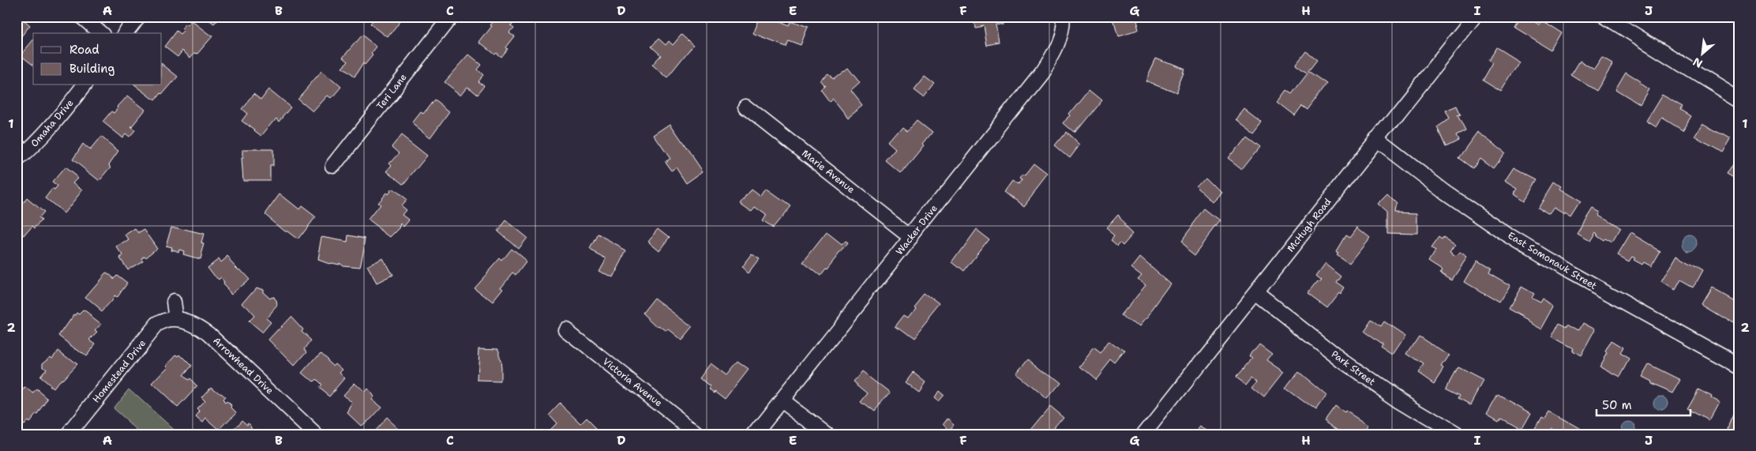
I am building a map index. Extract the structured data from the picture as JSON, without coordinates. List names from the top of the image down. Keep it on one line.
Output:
{"streets":{"street":["Teri Lane","Omaha Drive","Marie Avenue","McHugh Road","Wacker Drive","East Somonauk Street","Arrowhead Drive","Park Street","Homestead Drive","Victoria Avenue"]},"crossings":[["Marie Avenue","Wacker Drive"],["McHugh Road","East Somonauk Street"],["McHugh Road","Park Street"],["Arrowhead Drive","Homestead Drive"]],"legend":["Road","Building"],"scale_bar":"50 m","north":"bottom left","grid":{"columns":["A","B","C","D","E","F","G","H","I","J"],"rows":["1","2"]}}
